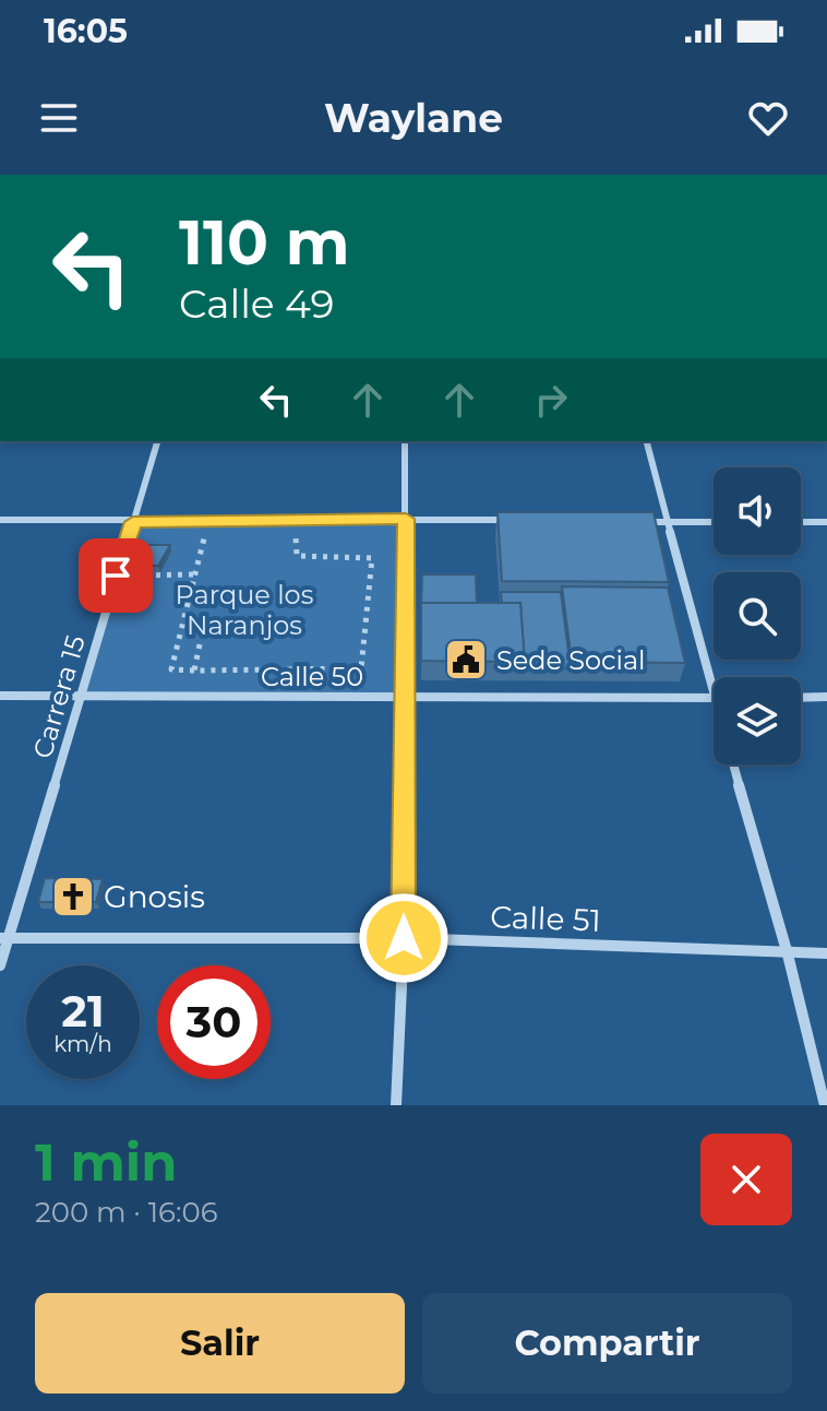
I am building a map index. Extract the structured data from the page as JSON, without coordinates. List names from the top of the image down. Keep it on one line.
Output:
{"streets":{"street":["Calle 50","Carrera 15","Calle 51"]},"crossings":[["Calle 50","Carrera 15"],["Carrera 15","Calle 51"]],"parks":["Parque los Naranjos"],"places":{"public building":["Sede Social"],"church":["Gnosis"]},"page":{"status":"16:05","header":"Waylane","turn":["110 m","Calle 49"],"speed":"21 km/h","limit":"30","heading":["1 min","200 m · 16:06"],"buttons":["Salir","Compartir"]}}
